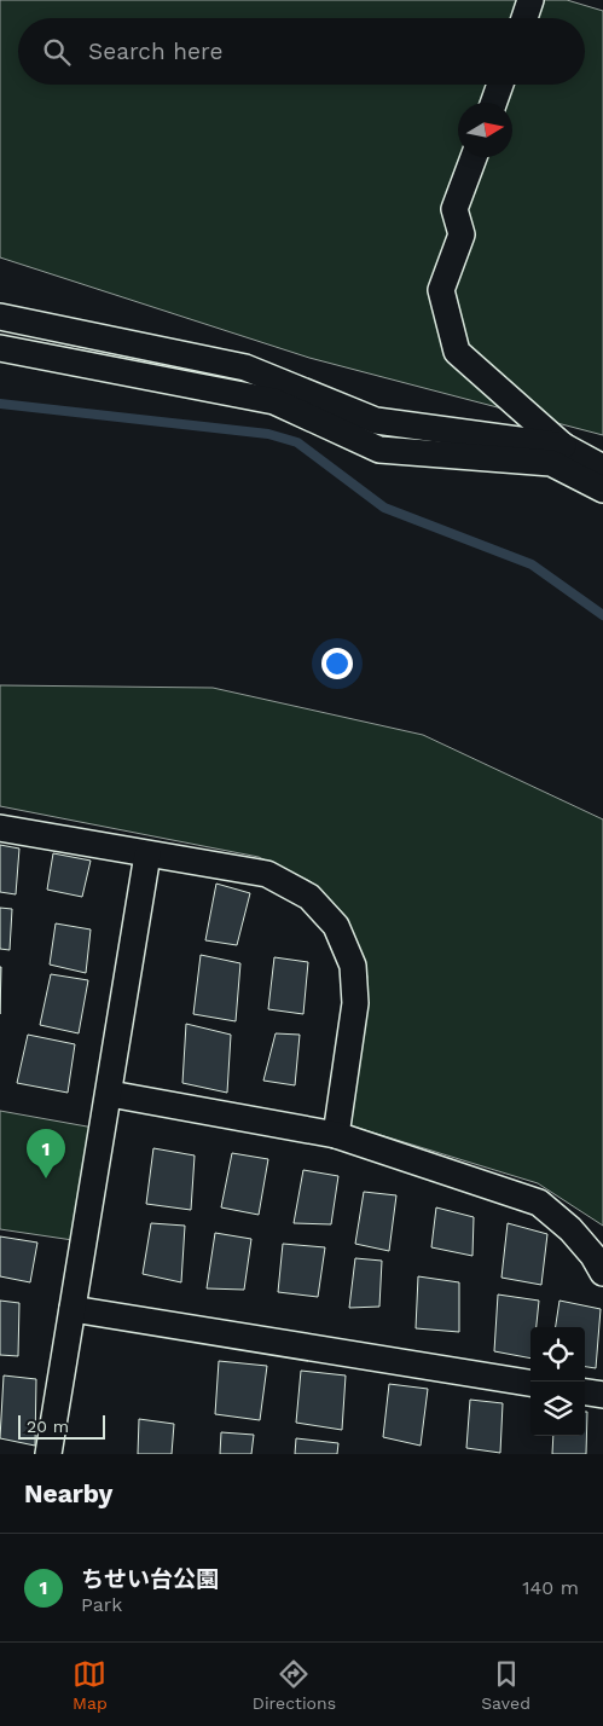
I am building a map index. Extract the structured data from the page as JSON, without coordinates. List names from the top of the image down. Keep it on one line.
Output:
{"scale_bar":"20 m","north":"right","page":{"search":"Search here","pins":"1","scale":"20 m","heading":"Nearby","list":[{"mark":"1","name":"ちせい台公園","note":"Park","value":"140 m"}],"nav":["Map","Directions","Saved"]}}
